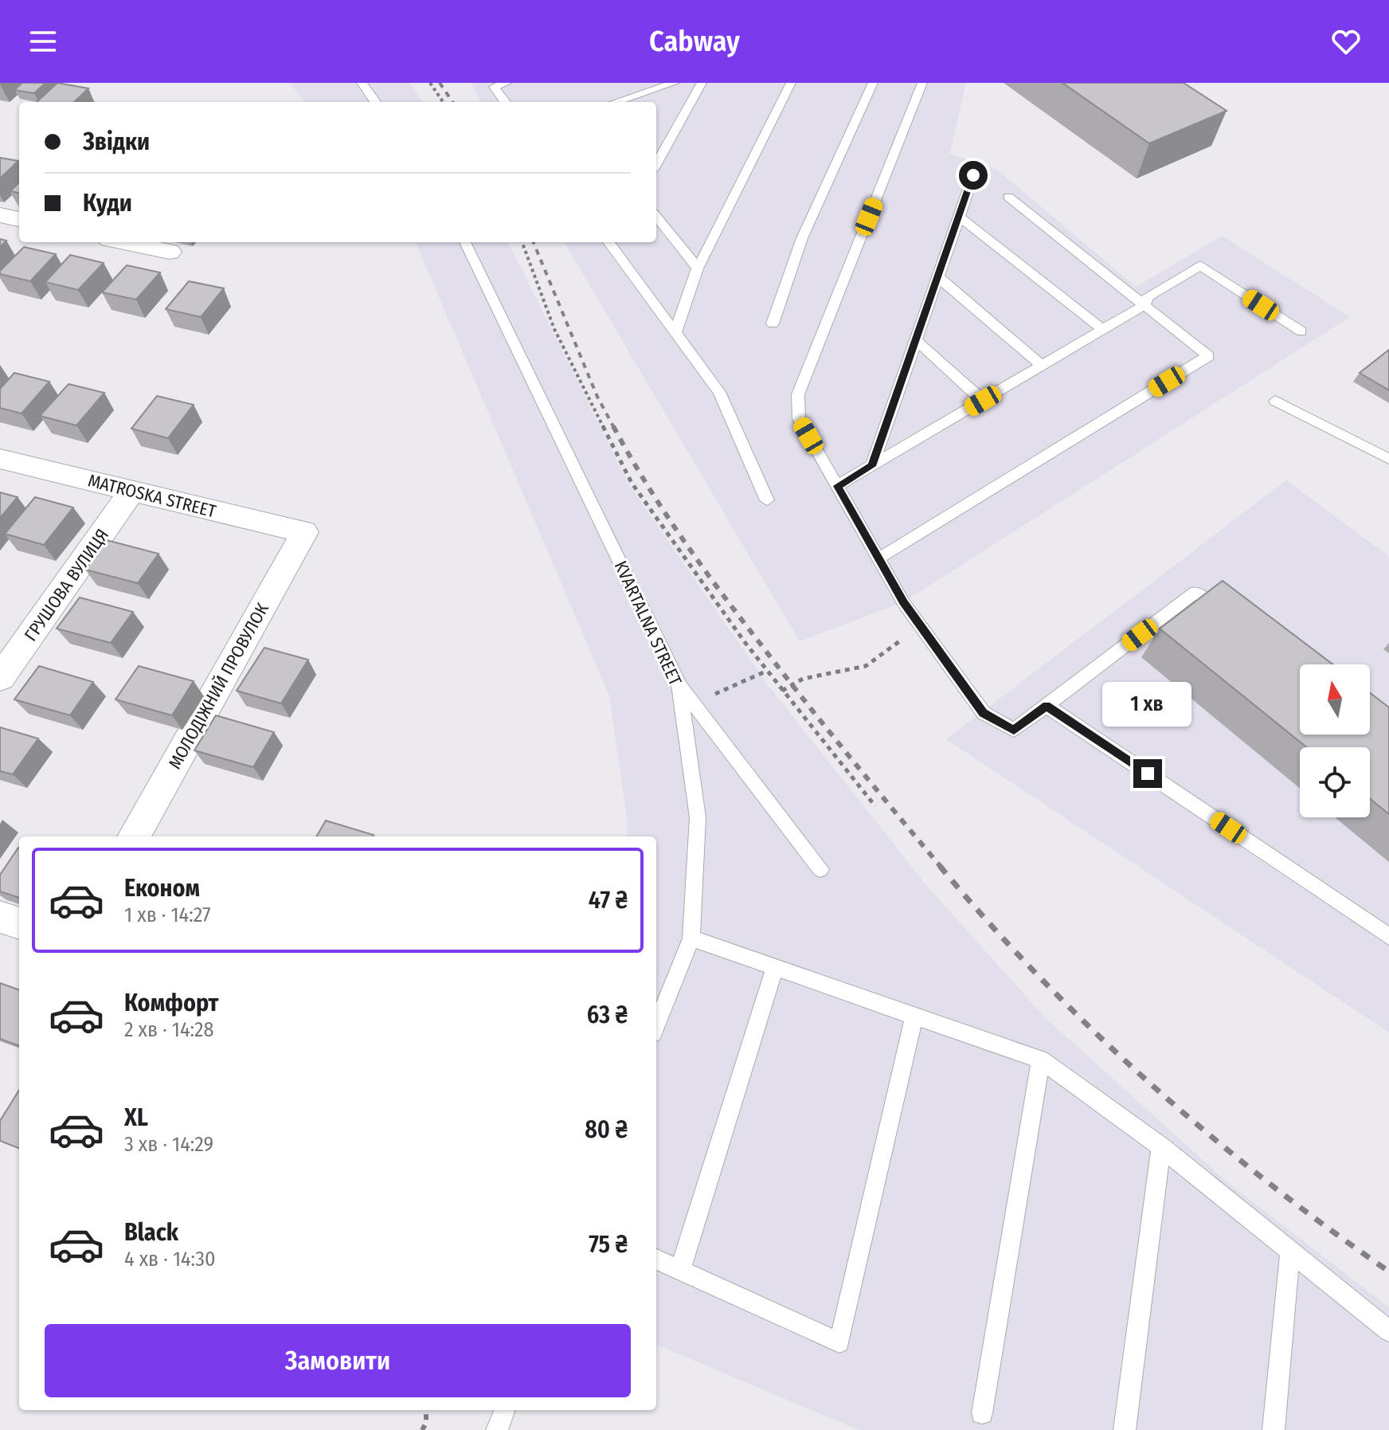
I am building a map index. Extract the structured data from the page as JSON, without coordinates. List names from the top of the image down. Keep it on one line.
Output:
{"streets":{"street":["MATROSKA STREET","ГРУШОВА ВУЛИЦЯ","МОЛОДІЖНИЙ ПРОВУЛОК"],"lane":["KVARTALNA STREET"]},"crossings":[["MATROSKA STREET","ГРУШОВА ВУЛИЦЯ"],["MATROSKA STREET","МОЛОДІЖНИЙ ПРОВУЛОК"]],"north":"top","page":{"header":"Cabway","banner":["Звідки","Куди"],"bubble":"1 хв","list":[{"name":"Економ","note":"1 хв · 14:27","value":"47 ₴"},{"name":"Комфорт","note":"2 хв · 14:28","value":"63 ₴"},{"name":"XL","note":"3 хв · 14:29","value":"80 ₴"},{"name":"Black","note":"4 хв · 14:30","value":"75 ₴"}],"buttons":"Замовити"}}
